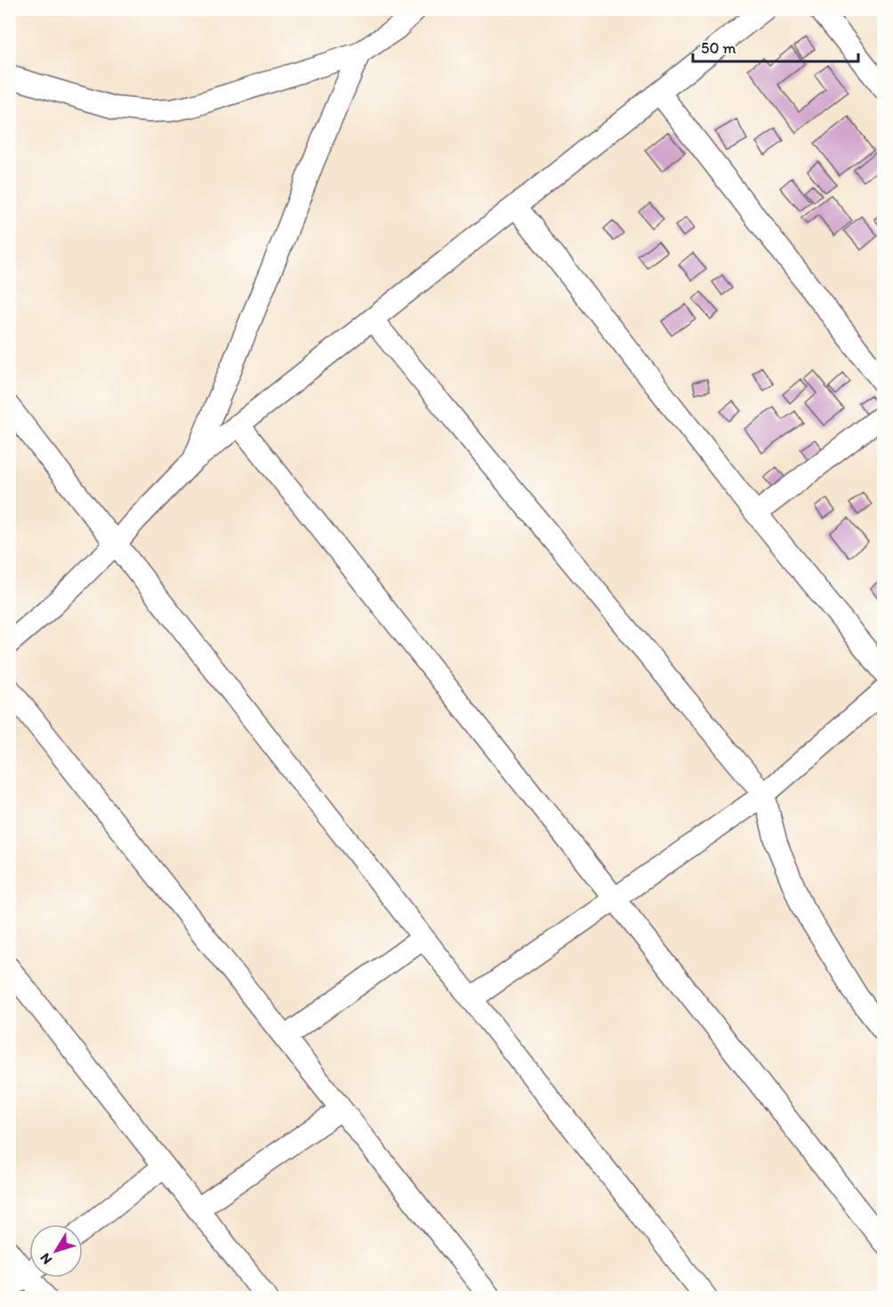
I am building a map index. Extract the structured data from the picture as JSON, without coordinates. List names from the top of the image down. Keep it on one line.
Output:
{"scale_bar":"50 m","north":"bottom left"}
